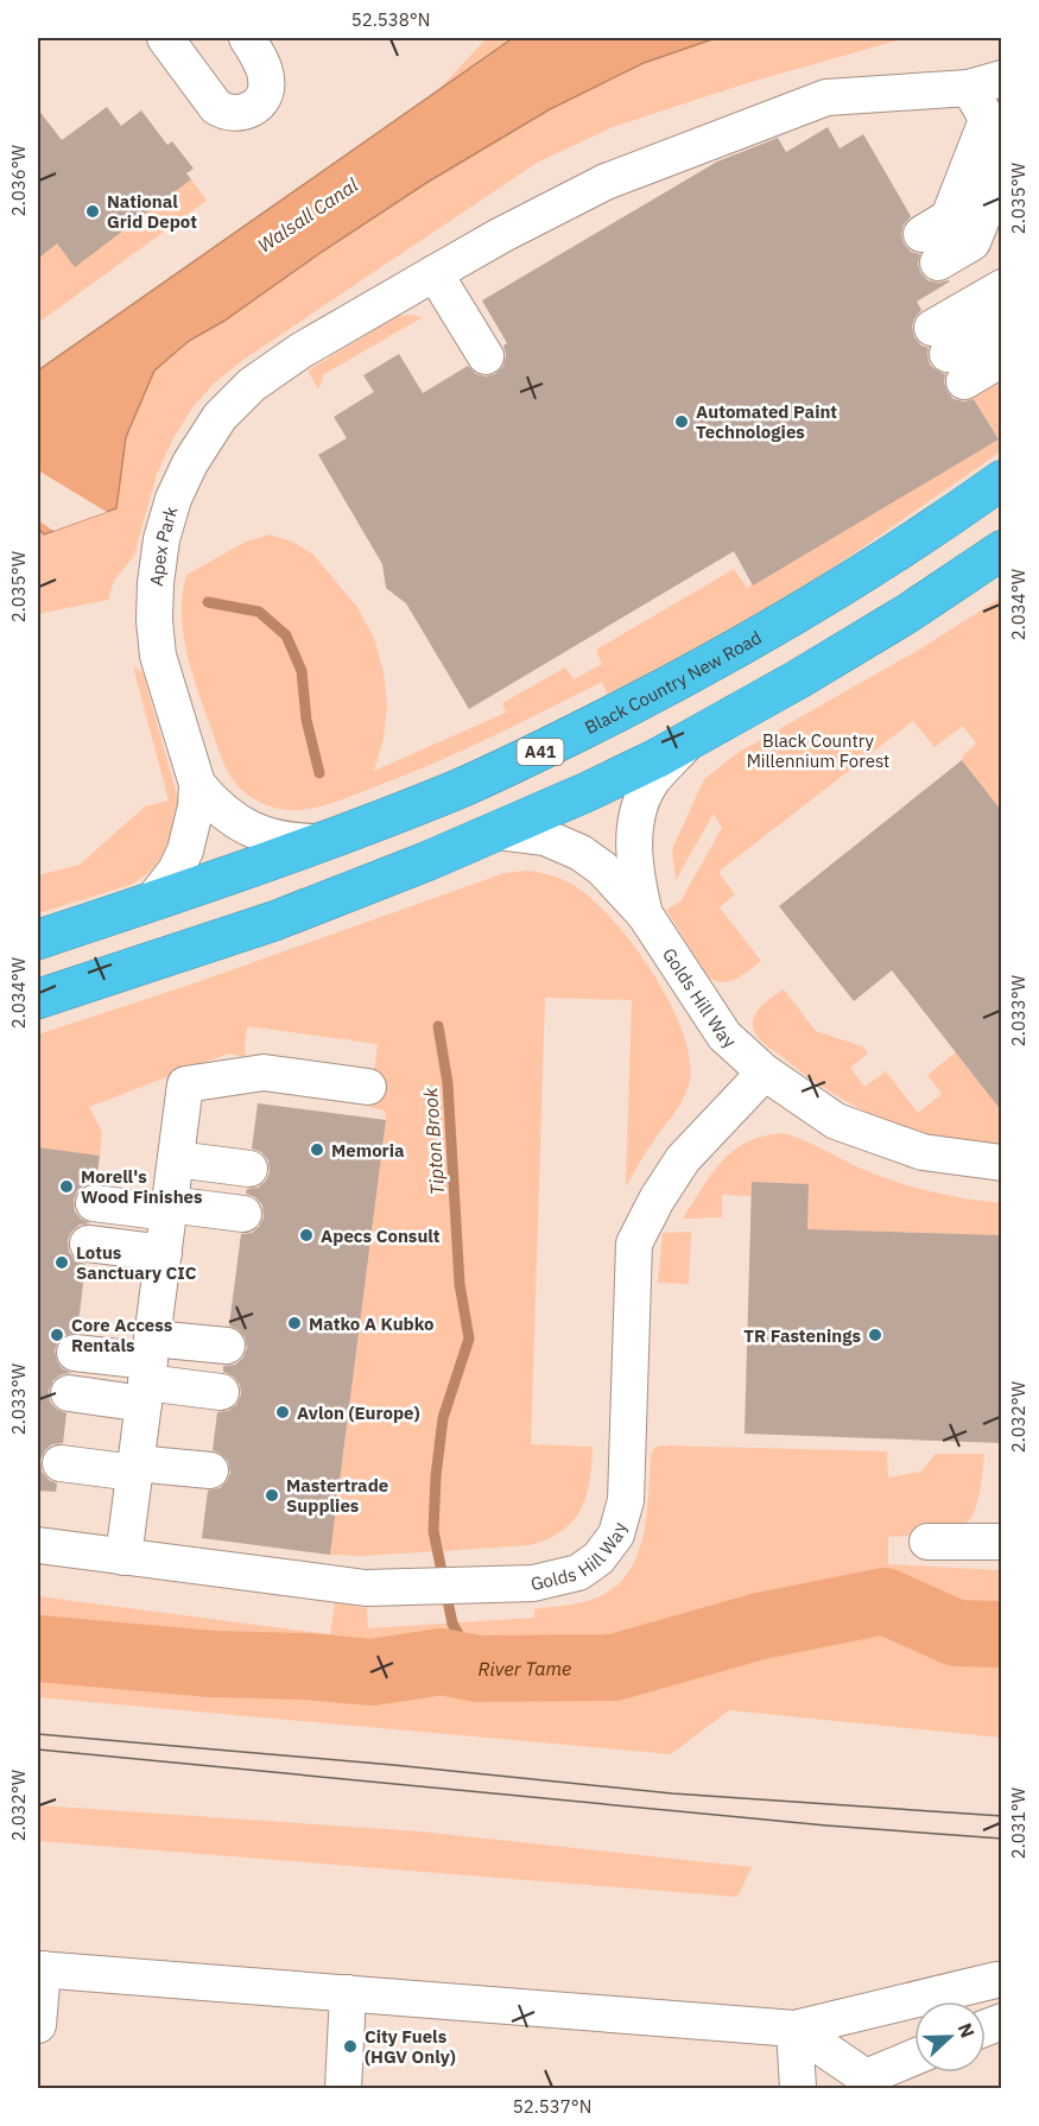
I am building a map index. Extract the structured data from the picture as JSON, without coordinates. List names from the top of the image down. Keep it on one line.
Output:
{"streets":{"highway":["Black Country New Road","A41"],"street":["Apex Park","Golds Hill Way"]},"crossings":[["Apex Park","Black Country New Road"]],"water":["Walsall Canal","Tipton Brook","River Tame"],"parks":["Black Country Millennium Forest"],"places":["National Grid Depot","Automated Paint Technologies","Memoria","Morell's Wood Finishes","Apecs Consult","Lotus Sanctuary CIC","Matko A Kubko","Core Access Rentals","TR Fastenings","Avlon (Europe)","Mastertrade Supplies","City Fuels (HGV Only)"],"north":"right","coordinates":["52.538°N","2.036°W","2.035°W","2.034°W","2.033°W","2.032°W","2.031°W","52.537°N"]}
